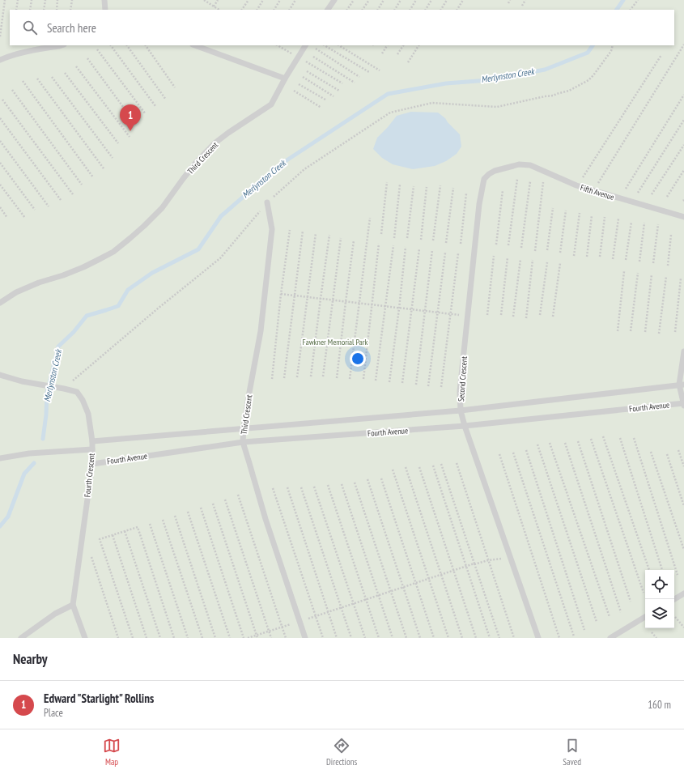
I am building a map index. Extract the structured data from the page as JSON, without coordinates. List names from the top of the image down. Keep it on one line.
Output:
{"streets":{"lane":["Third Crescent","Fifth Avenue","Second Crescent","Fourth Avenue","Fourth Crescent"]},"crossings":[["Third Crescent","Fourth Avenue"],["Fifth Avenue","Second Crescent"],["Second Crescent","Fourth Avenue"],["Fourth Avenue","Fourth Crescent"]],"water":["Merlynston Creek"],"parks":["Fawkner Memorial Park"],"page":{"search":"Search here","pins":"1","heading":"Nearby","list":[{"mark":"1","name":"Edward \"Starlight\" Rollins","note":"Place","value":"160 m"}],"nav":["Map","Directions","Saved"]}}
